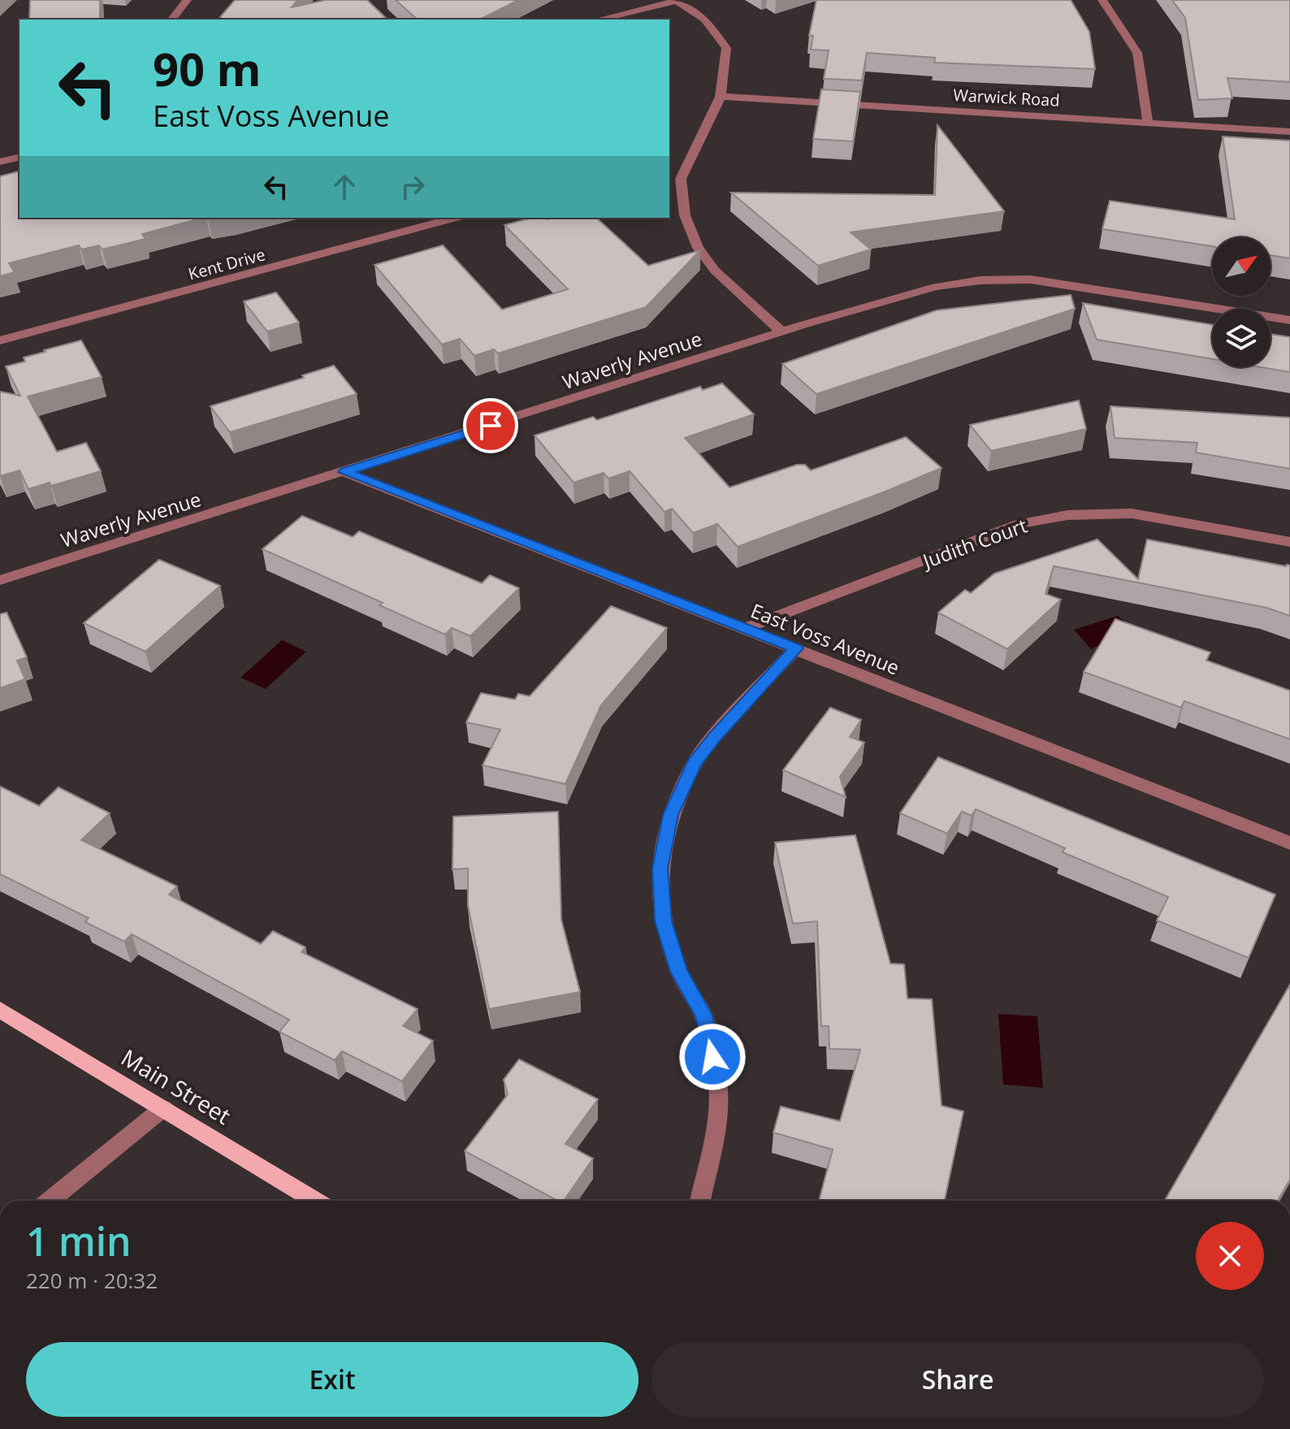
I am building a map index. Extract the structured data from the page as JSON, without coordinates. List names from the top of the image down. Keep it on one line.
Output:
{"streets":{"main road":["Main Street"],"street":["Warwick Road","Kent Drive","Waverly Avenue","Judith Court","East Voss Avenue"]},"crossings":[["Waverly Avenue","East Voss Avenue"],["Judith Court","East Voss Avenue"]],"north":"top right","page":{"turn":["90 m","East Voss Avenue"],"heading":["1 min","220 m · 20:32"],"buttons":["Exit","Share"]}}
